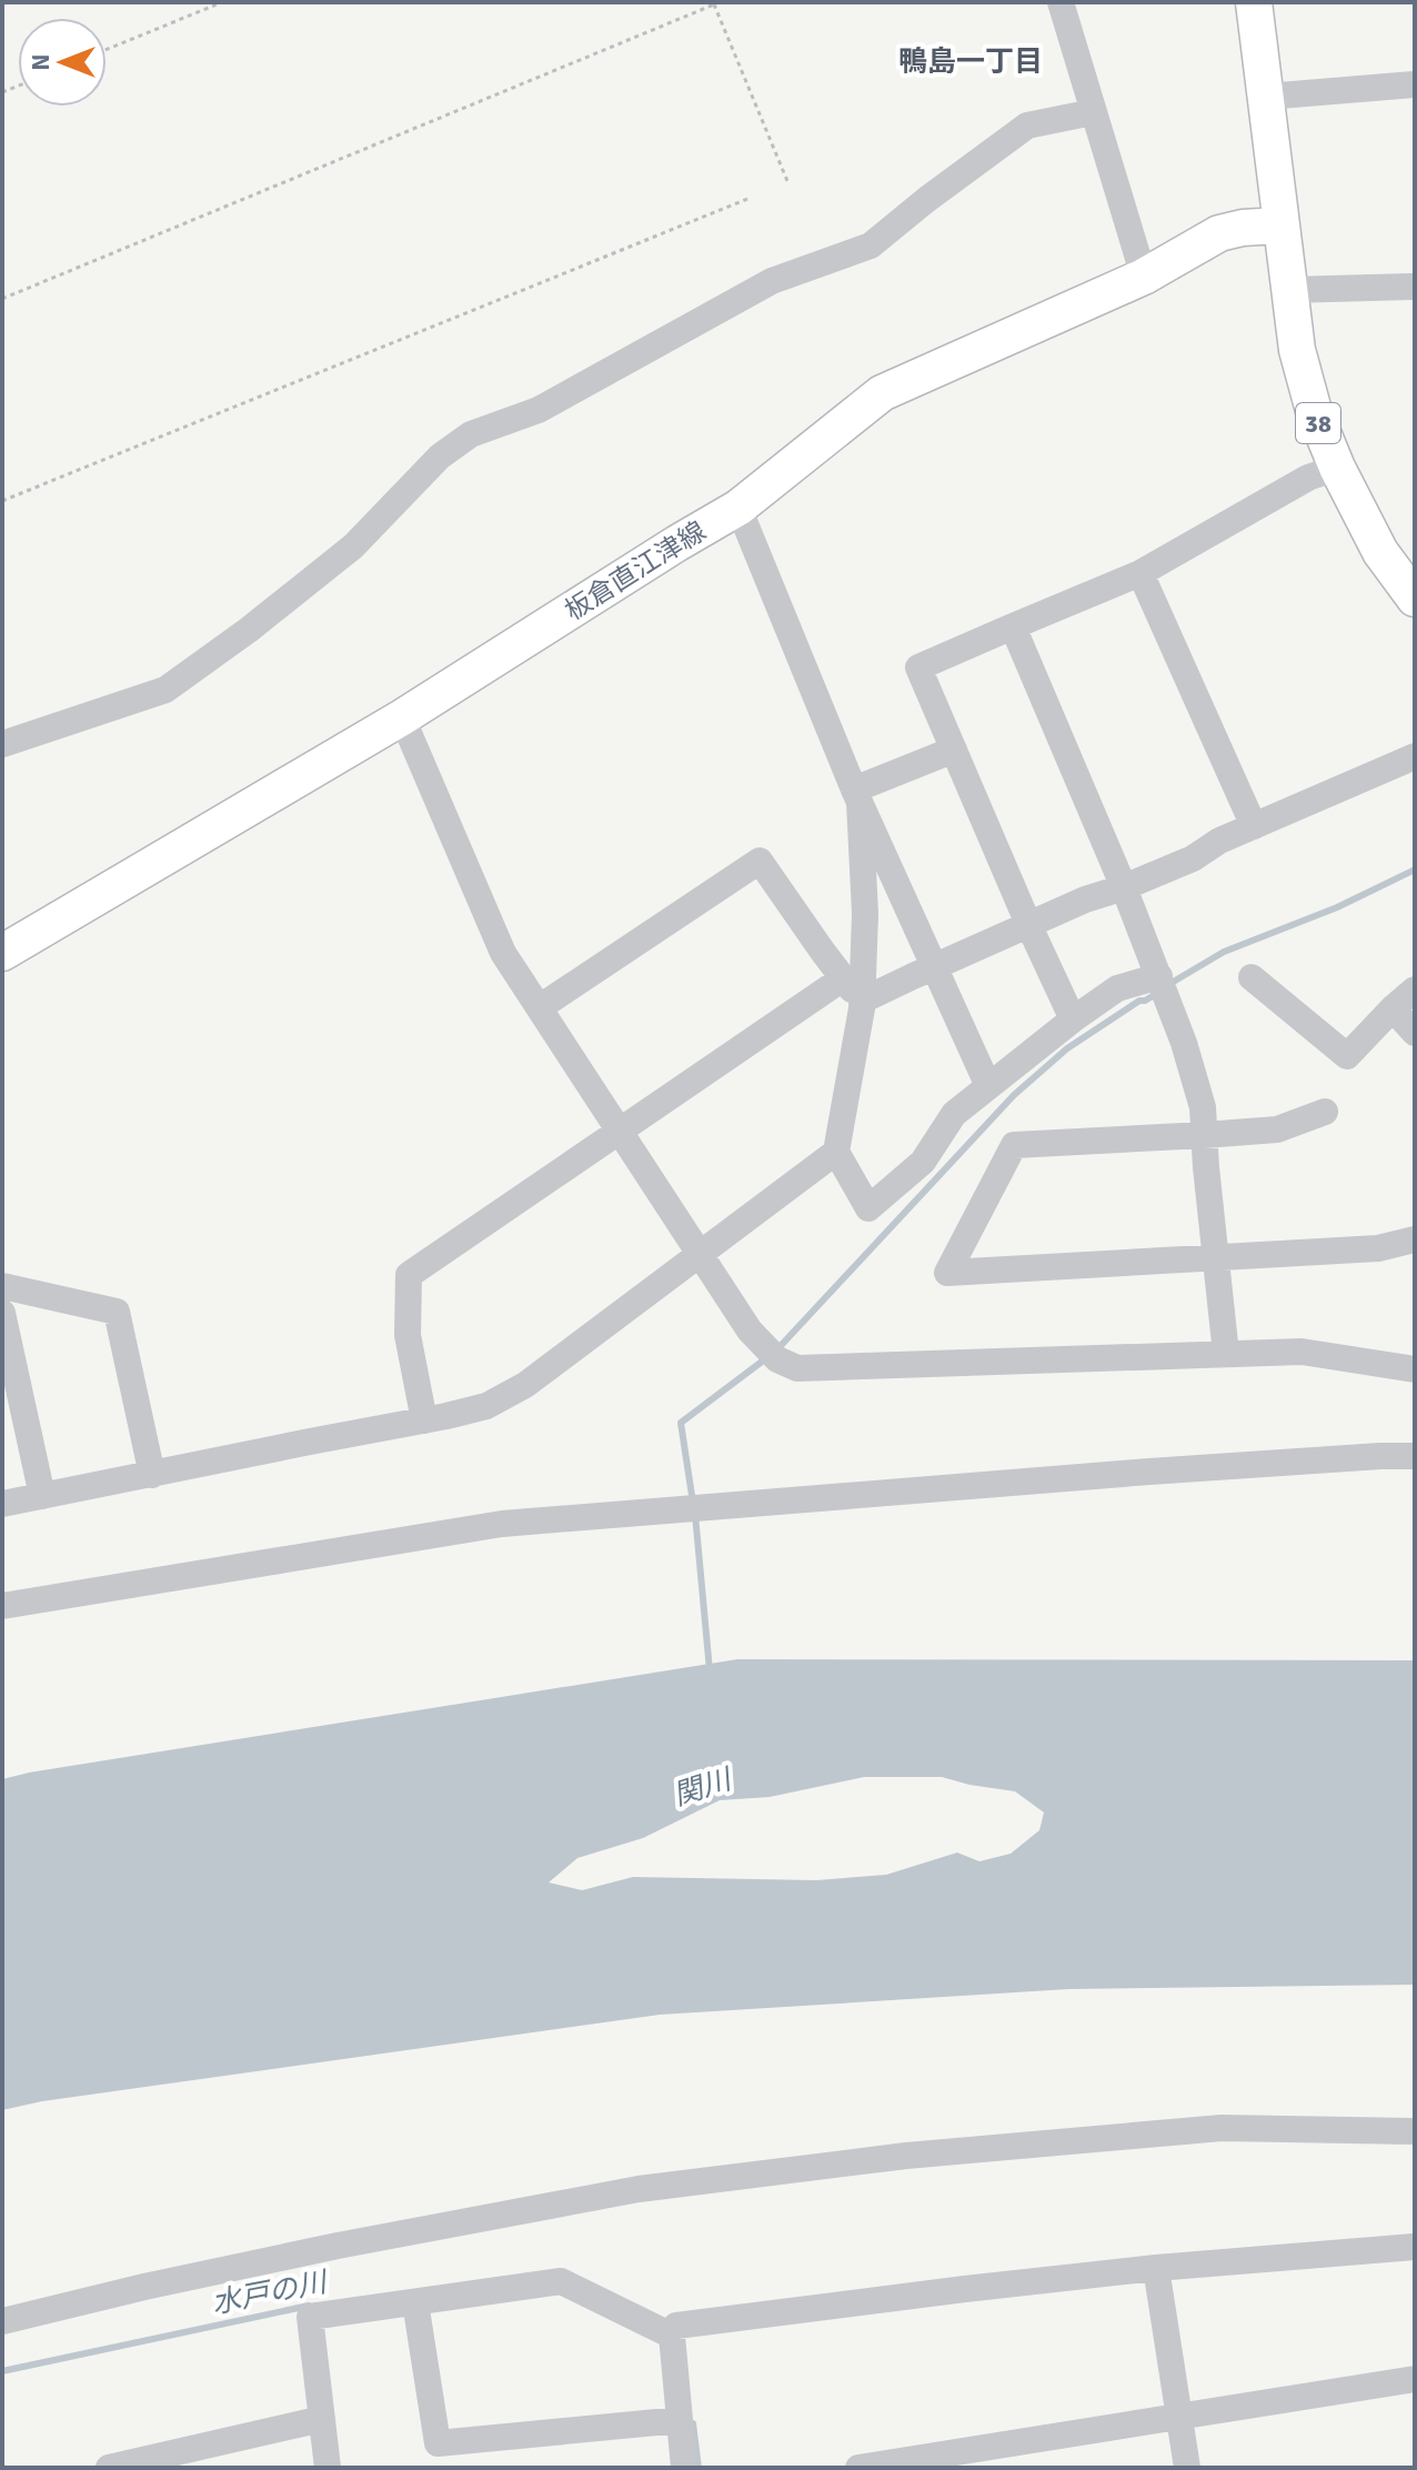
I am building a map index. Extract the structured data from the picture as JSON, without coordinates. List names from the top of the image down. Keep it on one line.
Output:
{"streets":{"main road":["38","板倉直江津線"]},"crossings":[["38","板倉直江津線"]],"districts":["鴨島一丁目"],"water":["関川","水戸の川"],"north":"left"}
